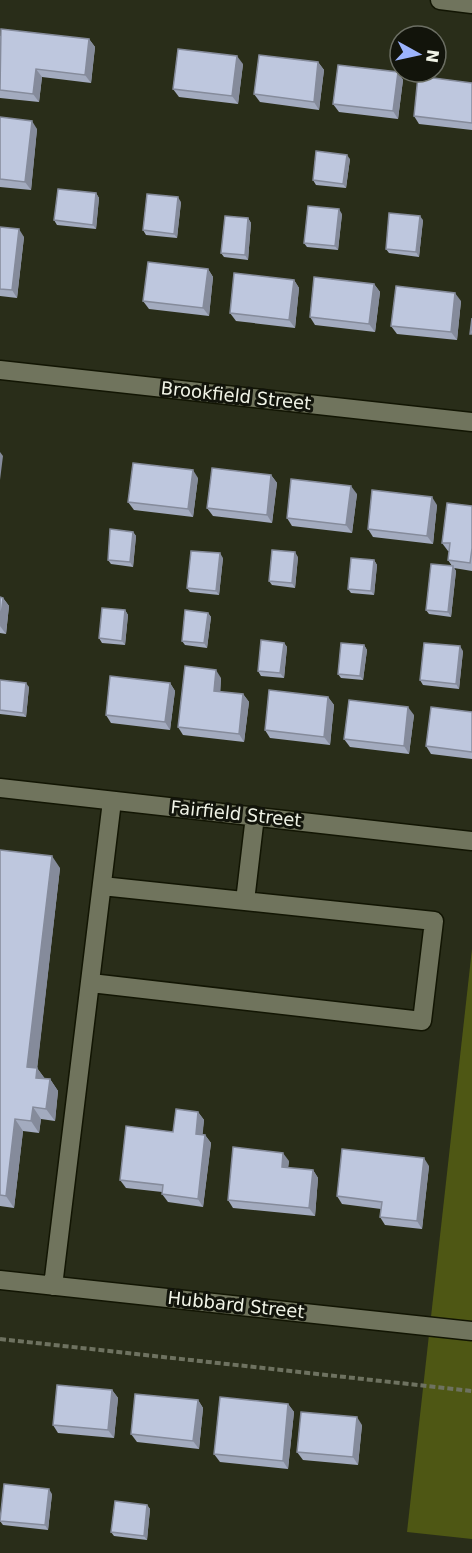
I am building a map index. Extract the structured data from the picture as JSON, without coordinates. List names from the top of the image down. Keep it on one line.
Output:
{"streets":{"street":["Brookfield Street","Fairfield Street","Hubbard Street"]},"north":"right"}
